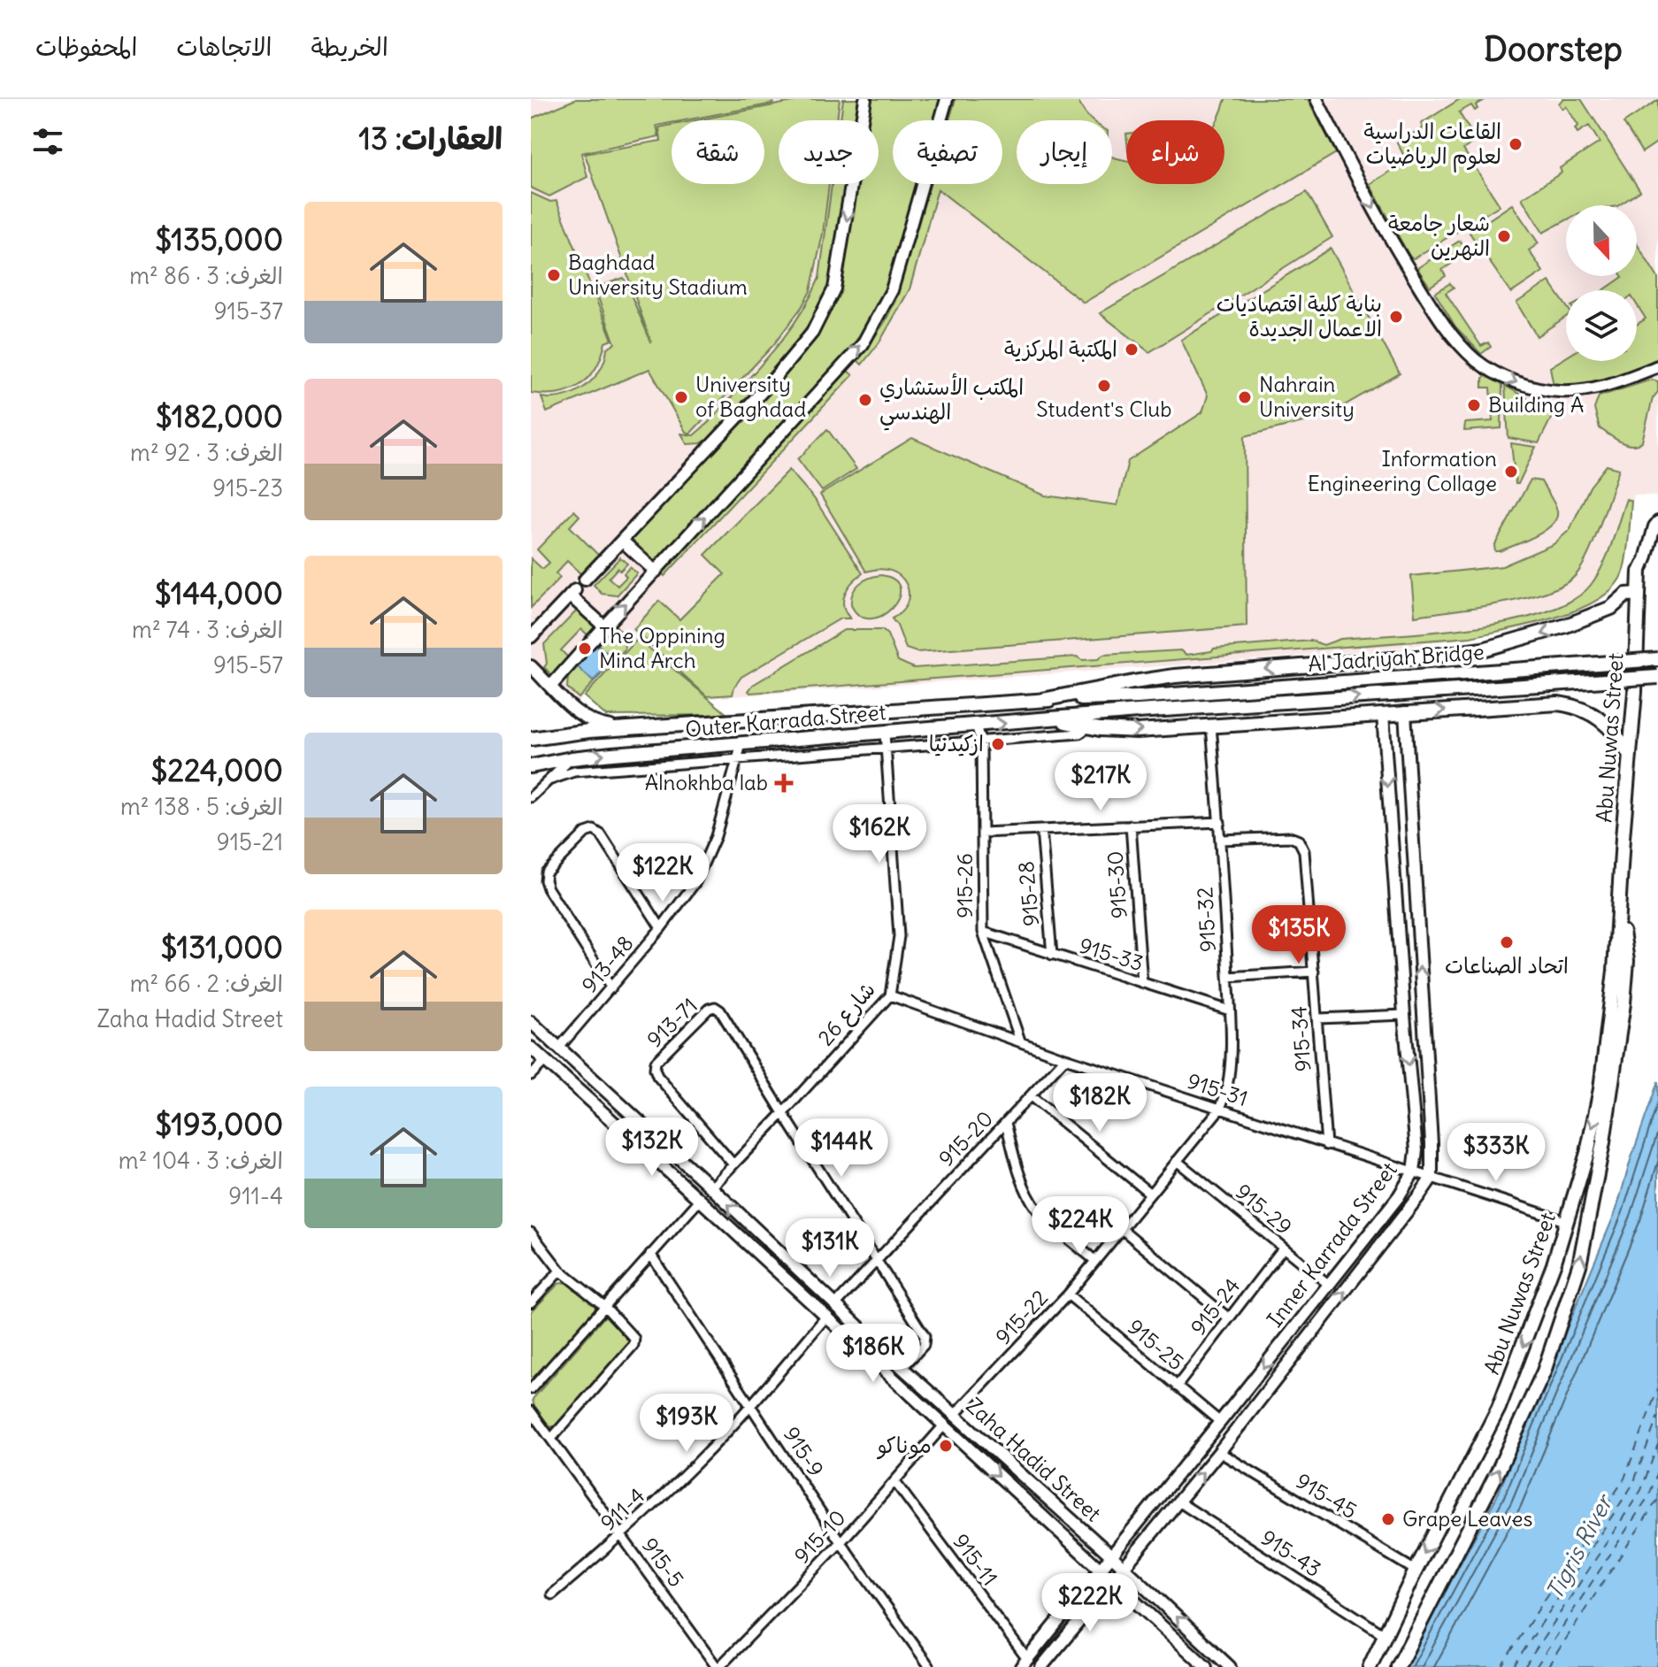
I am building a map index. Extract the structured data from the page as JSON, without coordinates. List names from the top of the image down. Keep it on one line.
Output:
{"streets":{"main road":["Al Jadriyah Bridge","Outer Karrada Street","Abu Nuwas Street"],"street":["915-30","915-26","915-28","915-32","915-33","913-48","شارع 26","913-71","915-34","915-31","915-20","915-29","Inner Karrada Street","915-24","915-22","915-25","915-9","Zaha Hadid Street","915-45","911-4","915-10","915-43","915-11","915-5"]},"crossings":[["Al Jadriyah Bridge","Outer Karrada Street"],["Outer Karrada Street","915-26"],["Outer Karrada Street","913-48"],["Outer Karrada Street","شارع 26"],["Abu Nuwas Street","915-31"],["Abu Nuwas Street","915-45"],["Abu Nuwas Street","915-43"],["915-30","915-33"],["915-26","915-33"],["915-26","915-31"],["915-28","915-33"],["915-32","915-33"],["915-32","915-34"],["915-32","915-31"],["915-32","915-22"],["913-48","Zaha Hadid Street"],["شارع 26","913-71"],["شارع 26","915-31"],["شارع 26","Zaha Hadid Street"],["915-34","915-31"],["915-31","915-20"],["915-31","Inner Karrada Street"],["915-31","915-22"],["915-20","Zaha Hadid Street"],["915-29","Inner Karrada Street"],["915-29","915-24"],["915-29","915-22"],["Inner Karrada Street","915-25"],["Inner Karrada Street","Zaha Hadid Street"],["Inner Karrada Street","915-45"],["Inner Karrada Street","915-43"],["Inner Karrada Street","915-11"],["915-24","915-25"],["915-22","915-25"],["915-22","Zaha Hadid Street"],["915-9","911-4"],["915-9","915-10"],["Zaha Hadid Street","911-4"],["Zaha Hadid Street","915-10"],["911-4","915-5"],["915-10","915-11"],["915-10","915-5"]],"water":["Tigris River"],"places":{"other":["القاعات الدراسية لعلوم الرياضيات","شعار جامعة النهرين","Baghdad University Stadium","بناية كلية اقتصاديات الاعمال الجديدة","المكتبة المركزية","Student's Club","University of Baghdad","Nahrain University","المكتب الأستشاري الهندسي","Building A","Information Engineering Collage","The Oppining Mind Arch","ازكيدنيا","اتحاد الصناعات","موناكو","Grape Leaves"],"health":["Alnokhba lab"]},"north":"bottom","page":{"header":"Doorstep","nav":["الخريطة","الاتجاهات","المحفوظات"],"heading":"العقارات: 13","chip":["شراء","إيجار","تصفية","جديد","شقة"],"list":[{"name":"$135,000","note":"الغرف: 3 · 86 m² · 915-37"},{"name":"$182,000","note":"الغرف: 3 · 92 m² · 915-23"},{"name":"$144,000","note":"الغرف: 3 · 74 m² · 915-57"},{"name":"$224,000","note":"الغرف: 5 · 138 m² · 915-21"},{"name":"$131,000","note":"الغرف: 2 · 66 m² · Zaha Hadid Street"},{"name":"$193,000","note":"الغرف: 3 · 104 m² · 911-4"}],"price":["$217K","$162K","$122K","$135K","$182K","$132K","$144K","$333K","$224K","$131K","$186K","$193K","$222K"]}}
